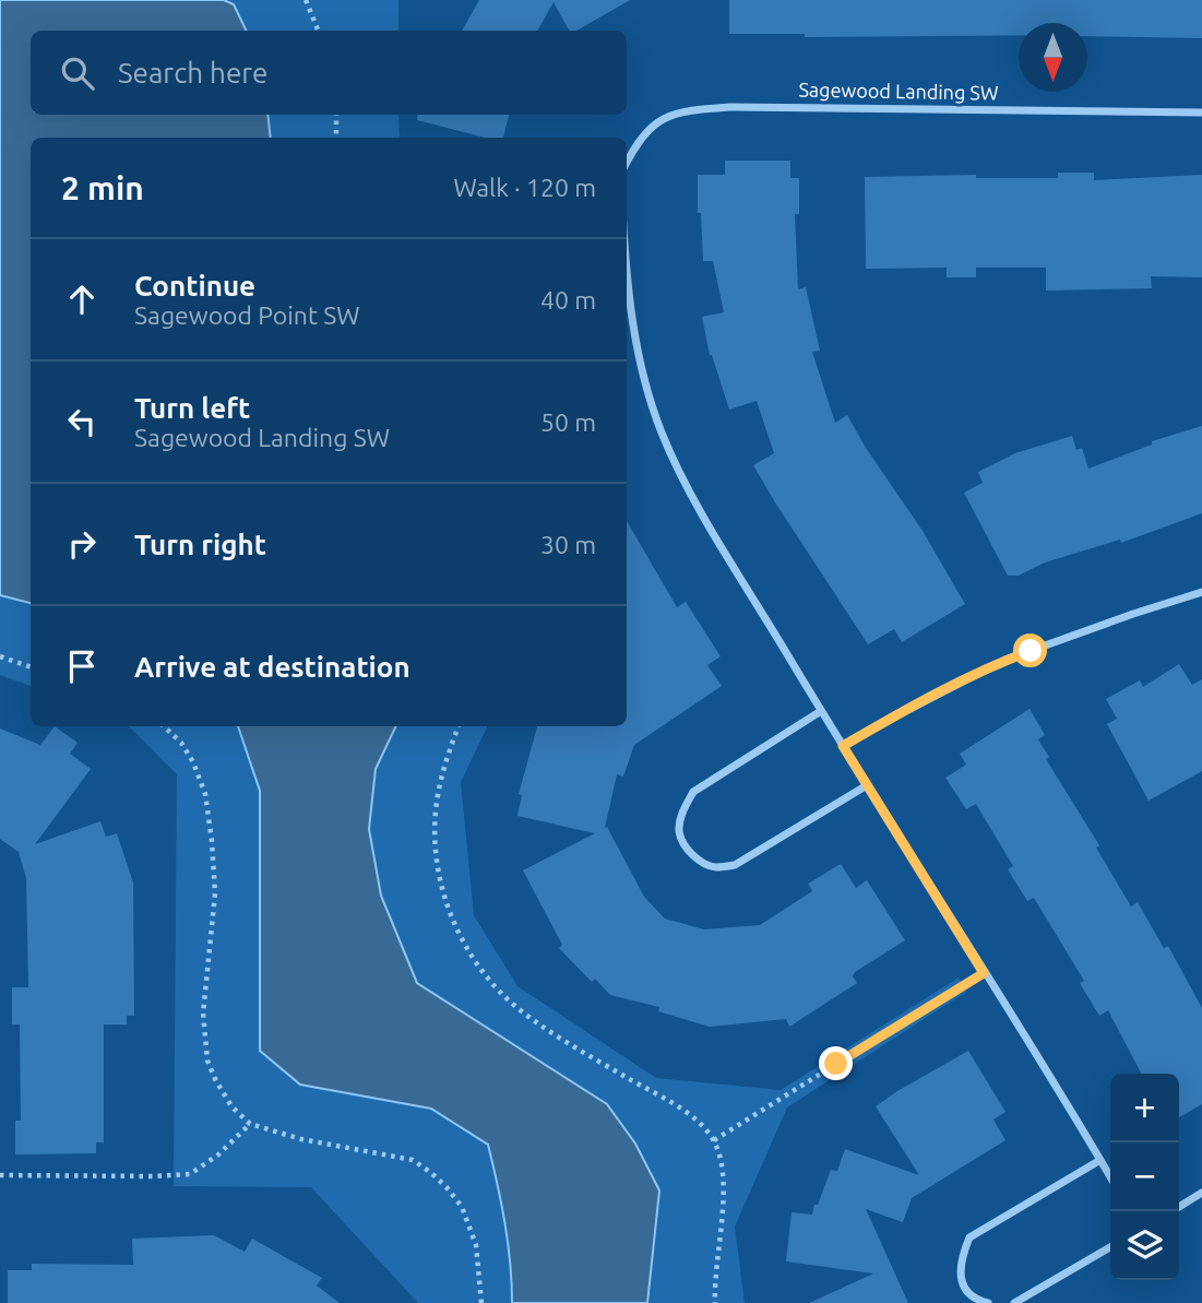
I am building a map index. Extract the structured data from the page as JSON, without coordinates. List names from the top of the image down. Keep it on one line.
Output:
{"streets":{"street":["Sagewood Landing SW"]},"north":"bottom","page":{"search":"Search here","heading":["2 min","Walk · 120 m"],"list":[["Continue","Sagewood Point SW","40 m"],["Turn left","Sagewood Landing SW","50 m"],["Turn right","30 m"],"Arrive at destination"],"map_buttons":["+","−"]}}
